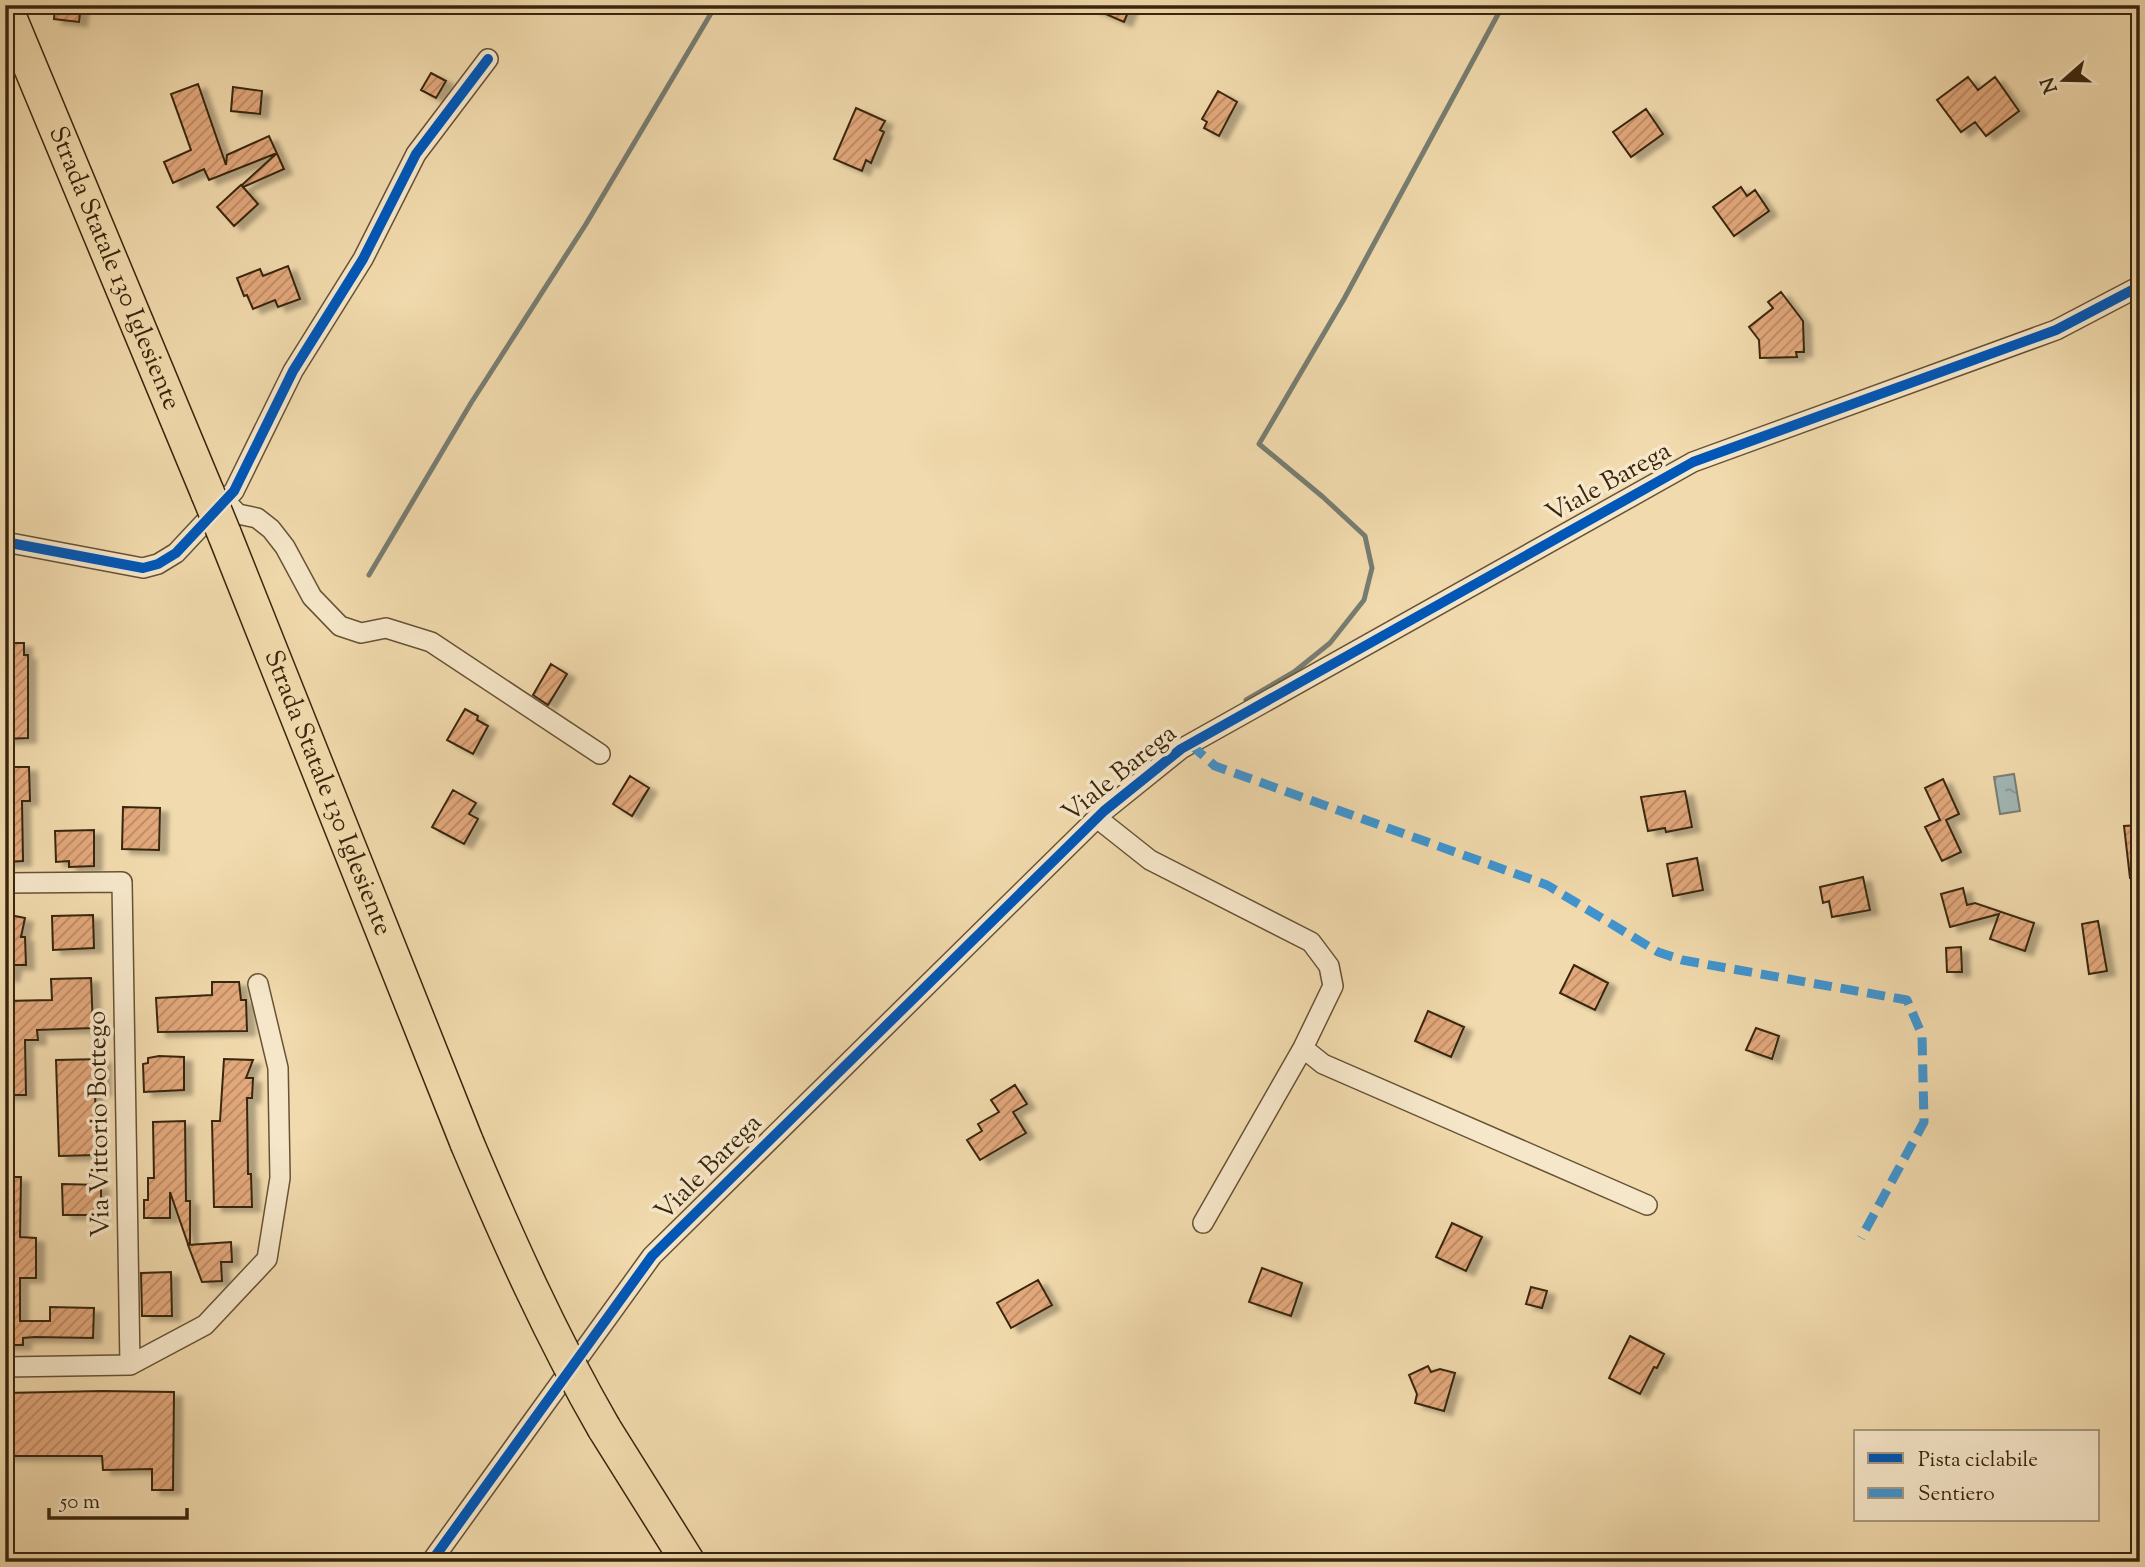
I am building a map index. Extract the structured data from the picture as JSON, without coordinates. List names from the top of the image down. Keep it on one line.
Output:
{"streets":{"highway":["Strada Statale 130 Iglesiente"],"street":["Viale Barega","Via Vittorio Bottego"]},"legend":["Pista ciclabile","Sentiero"],"scale_bar":"50 m","north":"left"}
